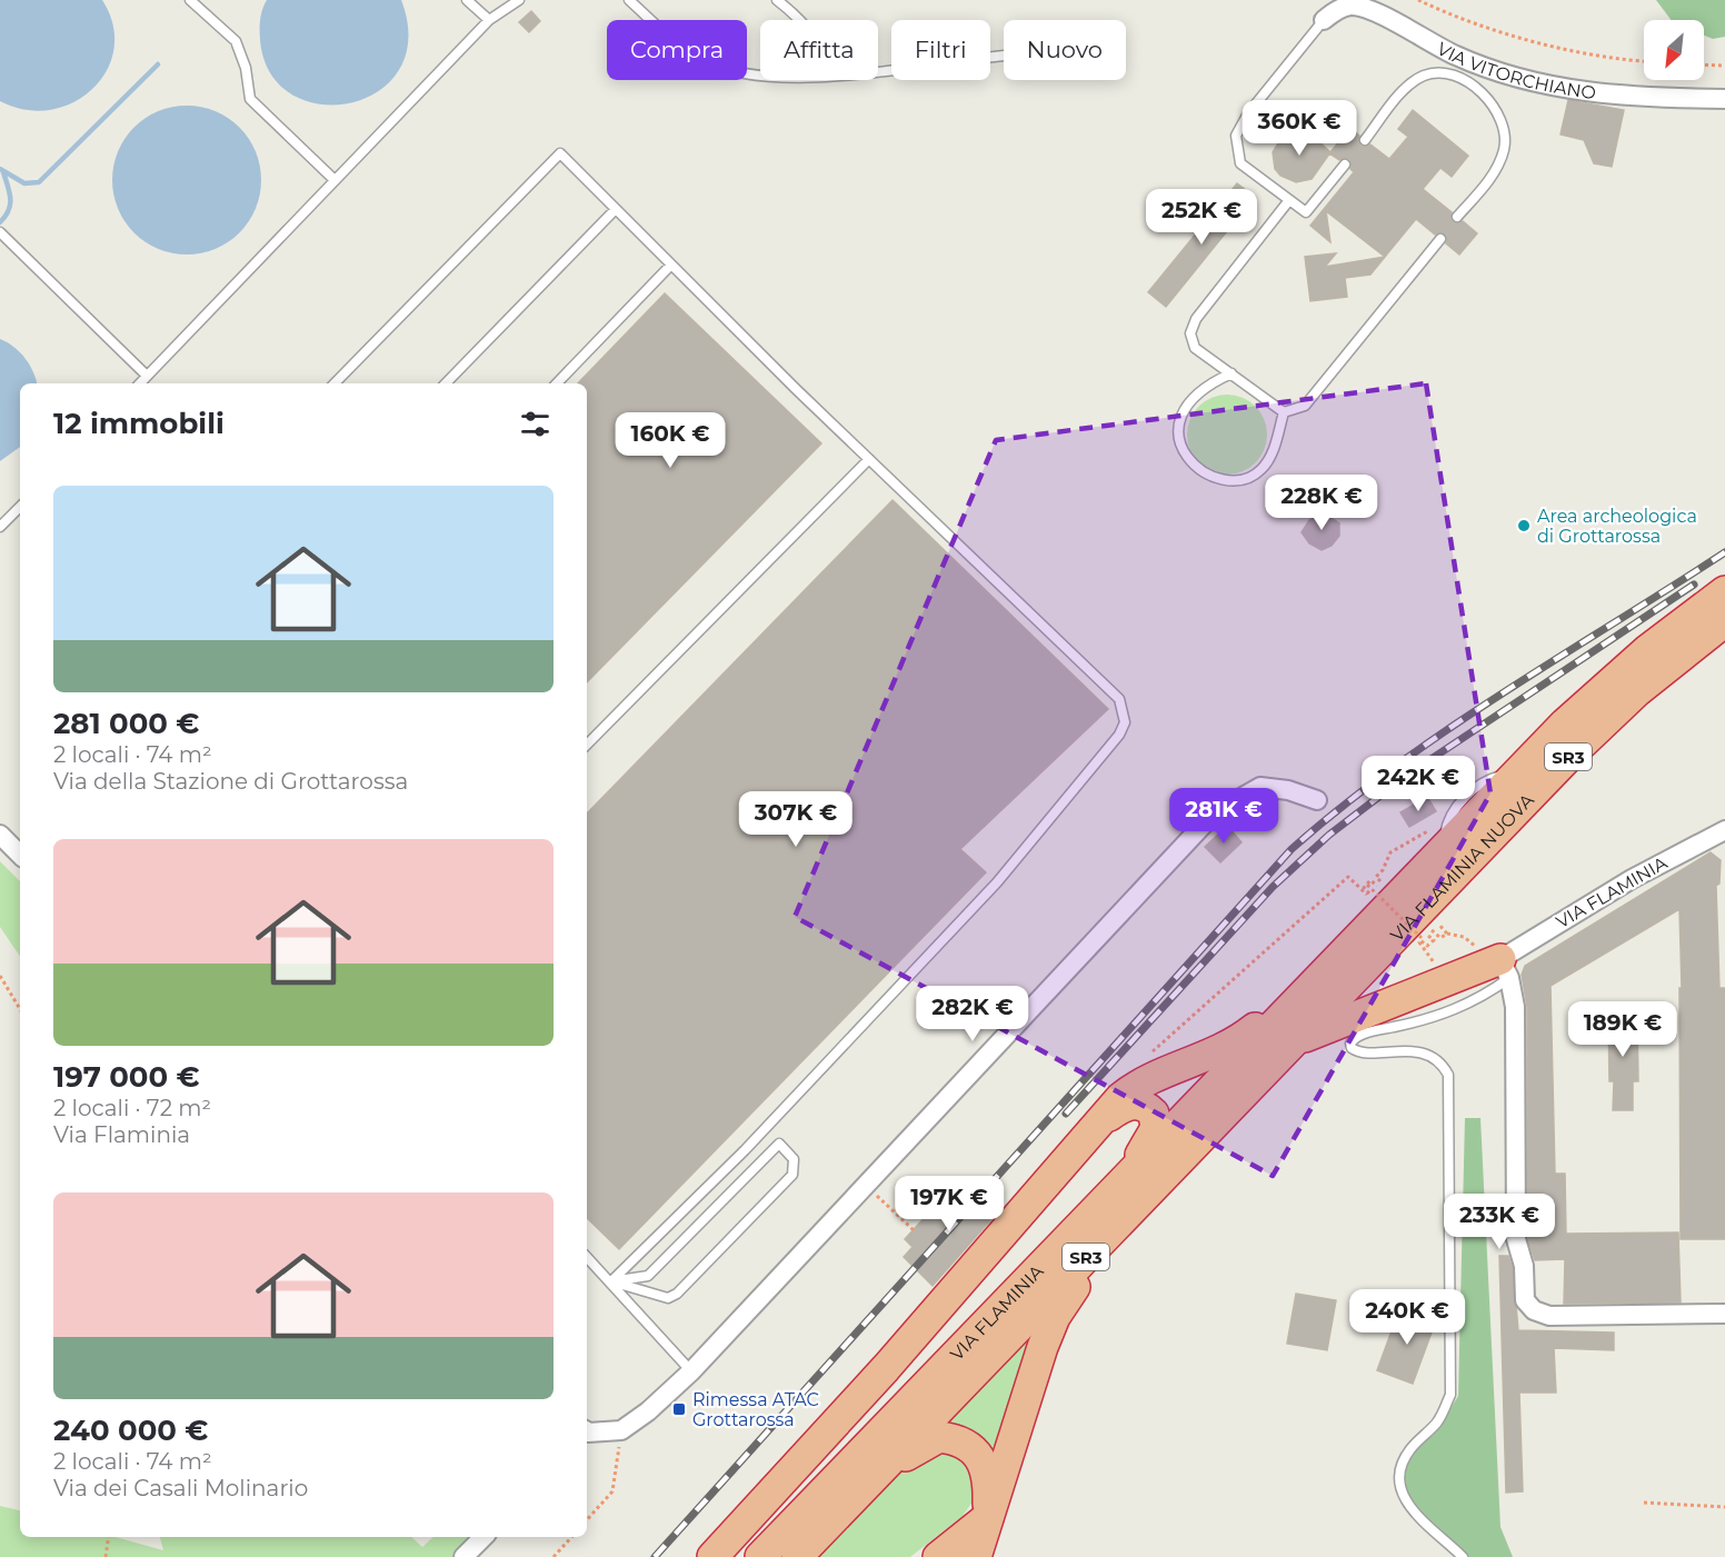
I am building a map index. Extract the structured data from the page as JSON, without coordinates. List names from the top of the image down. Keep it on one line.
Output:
{"streets":{"highway":["SR3","VIA FLAMINIA NUOVA","VIA FLAMINIA"],"street":["VIA VITORCHIANO"]},"crossings":[["VIA FLAMINIA NUOVA","VIA FLAMINIA"]],"places":{"other":["Area archeologica di Grottarossa"],"transit":["Rimessa ATAC Grottarossa"]},"north":"bottom left","page":{"chip":["Compra","Affitta","Filtri","Nuovo"],"price":["360K €","252K €","160K €","228K €","242K €","281K €","307K €","282K €","189K €","197K €","233K €","240K €"],"heading":"12 immobili","list":[{"name":"281 000 €","note":"2 locali · 74 m² · Via della Stazione di Grottarossa"},{"name":"197 000 €","note":"2 locali · 72 m² · Via Flaminia"},{"name":"240 000 €","note":"2 locali · 74 m² · Via dei Casali Molinario"}]}}
